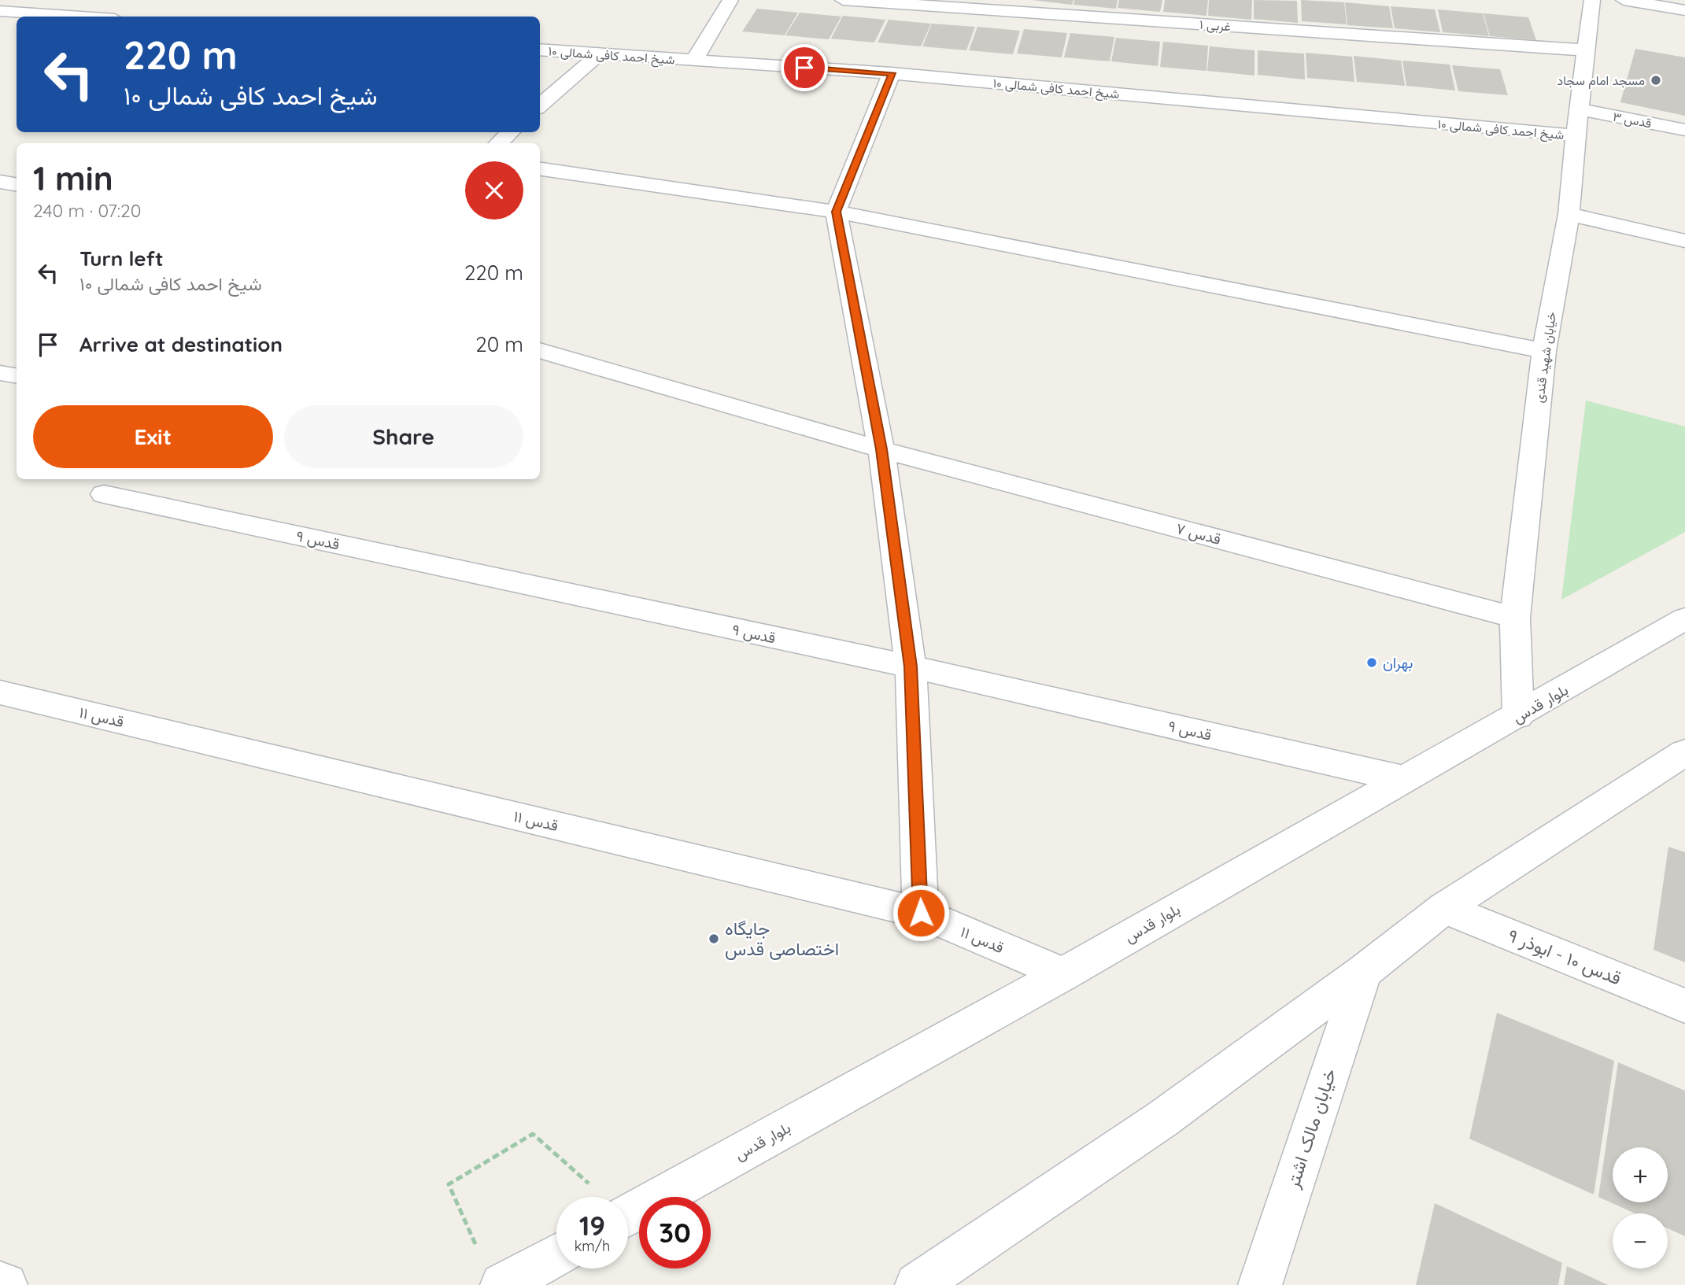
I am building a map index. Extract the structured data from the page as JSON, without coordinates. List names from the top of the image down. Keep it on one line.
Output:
{"streets":{"street":["۱ غربی","شیخ احمد کافی شمالی ۱۰","قدس ۳","خیابان شهید قندی","قدس ۷","قدس ۹","بلوار قدس","قدس ۱۱","قدس ۱۰ - ابوذر ۹","خیابان مالک اشتر"]},"crossings":[["۱ غربی","خیابان شهید قندی"],["شیخ احمد کافی شمالی ۱۰","خیابان شهید قندی"],["قدس ۳","خیابان شهید قندی"],["خیابان شهید قندی","قدس ۷"],["خیابان شهید قندی","بلوار قدس"],["قدس ۹","بلوار قدس"],["بلوار قدس","قدس ۱۱"]],"places":["مسجد امام سجاد","بهران","جایگاه اختصاصی قدس"],"page":{"turn":["220 m","شیخ احمد کافی شمالی ۱۰"],"heading":["1 min","240 m · 07:20"],"list":[{"name":"Turn left","note":"شیخ احمد کافی شمالی ۱۰","value":"220 m"},{"name":"Arrive at destination","value":"20 m"}],"buttons":["Exit","Share"],"map_buttons":["+","−"],"speed":"19 km/h","limit":"30"}}
